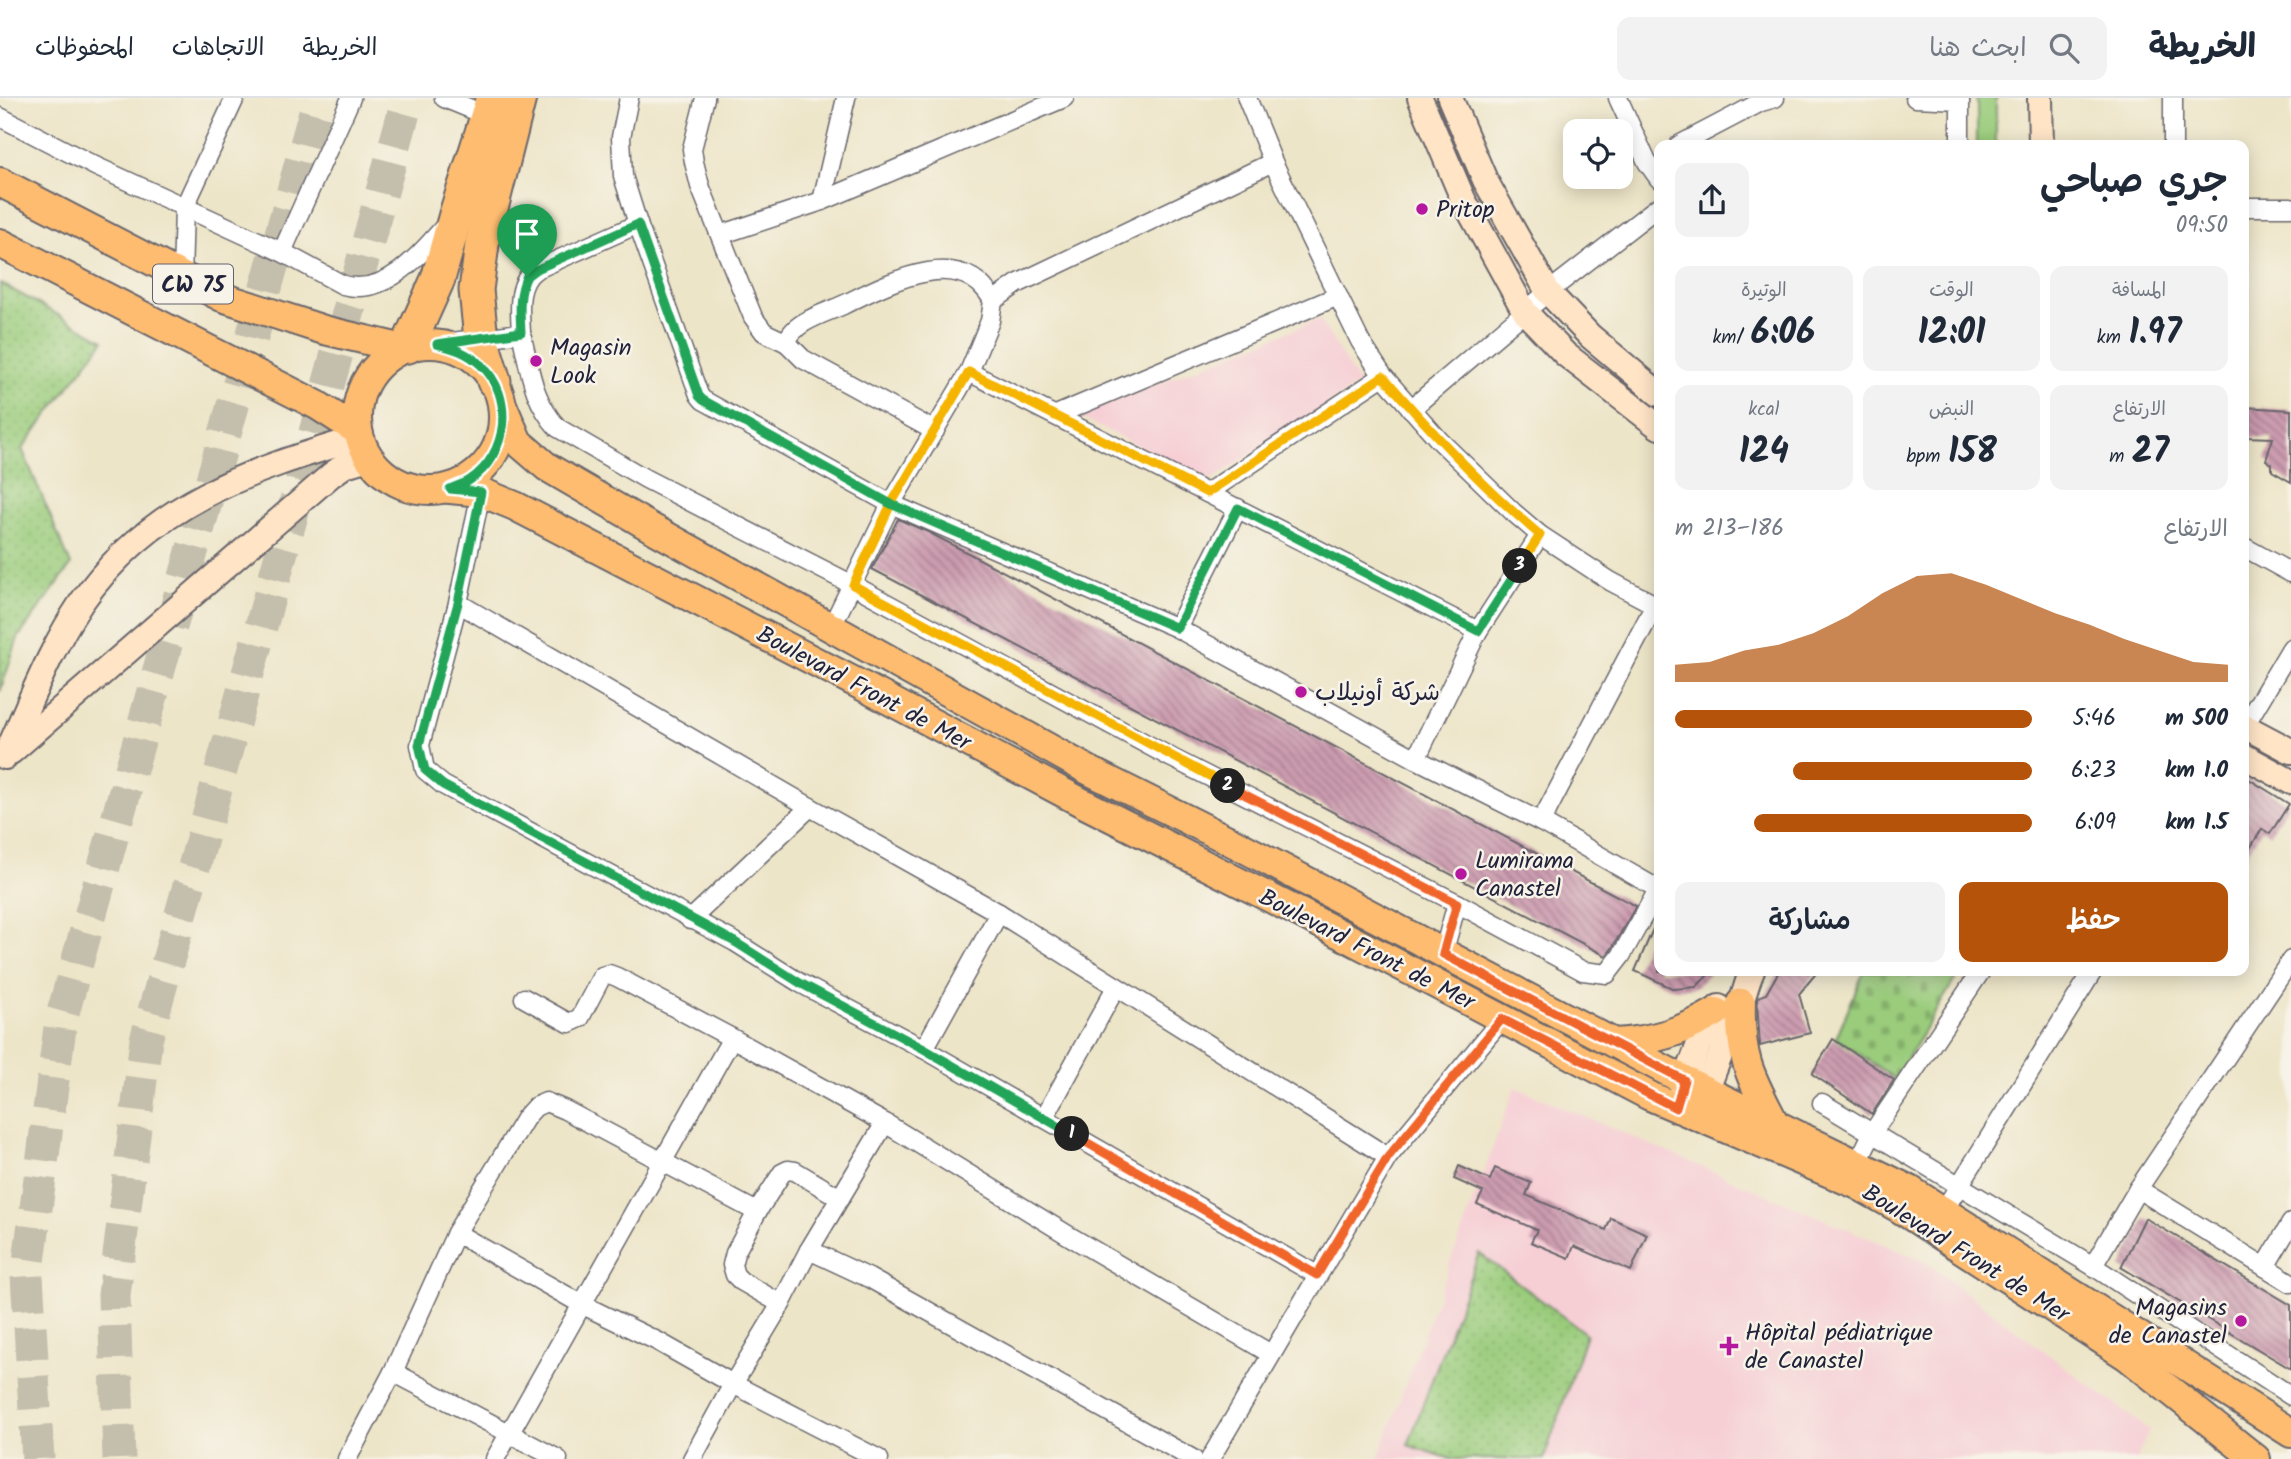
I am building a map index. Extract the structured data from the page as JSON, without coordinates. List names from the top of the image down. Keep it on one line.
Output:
{"streets":{"main road":["CW 75","Boulevard Front de Mer"]},"crossings":[["CW 75","Boulevard Front de Mer"]],"places":{"other":["Pritop","Magasin Look","شركة أونيلاب","Lumirama Canastel","Magasins de Canastel"],"health":["Hôpital pédiatrique de Canastel"]},"page":{"header":"الخريطة","search":"ابحث هنا","nav":["الخريطة","الاتجاهات","المحفوظات"],"heading":["جري صباحي","09:50"],"stats":[["المسافة","1.97 km"],["الوقت","12:01"],["الوتيرة","6:06 /km"],["الارتفاع","27 m"],["النبض","158 bpm"],["kcal","124"]],"chart":["الارتفاع","186–213 m"],"pins":["3","2","1"],"list":[{"name":"500 m","note":"5:46"},{"name":"1.0 km","note":"6:23"},{"name":"1.5 km","note":"6:09"}],"buttons":["حفظ","مشاركة"]}}
